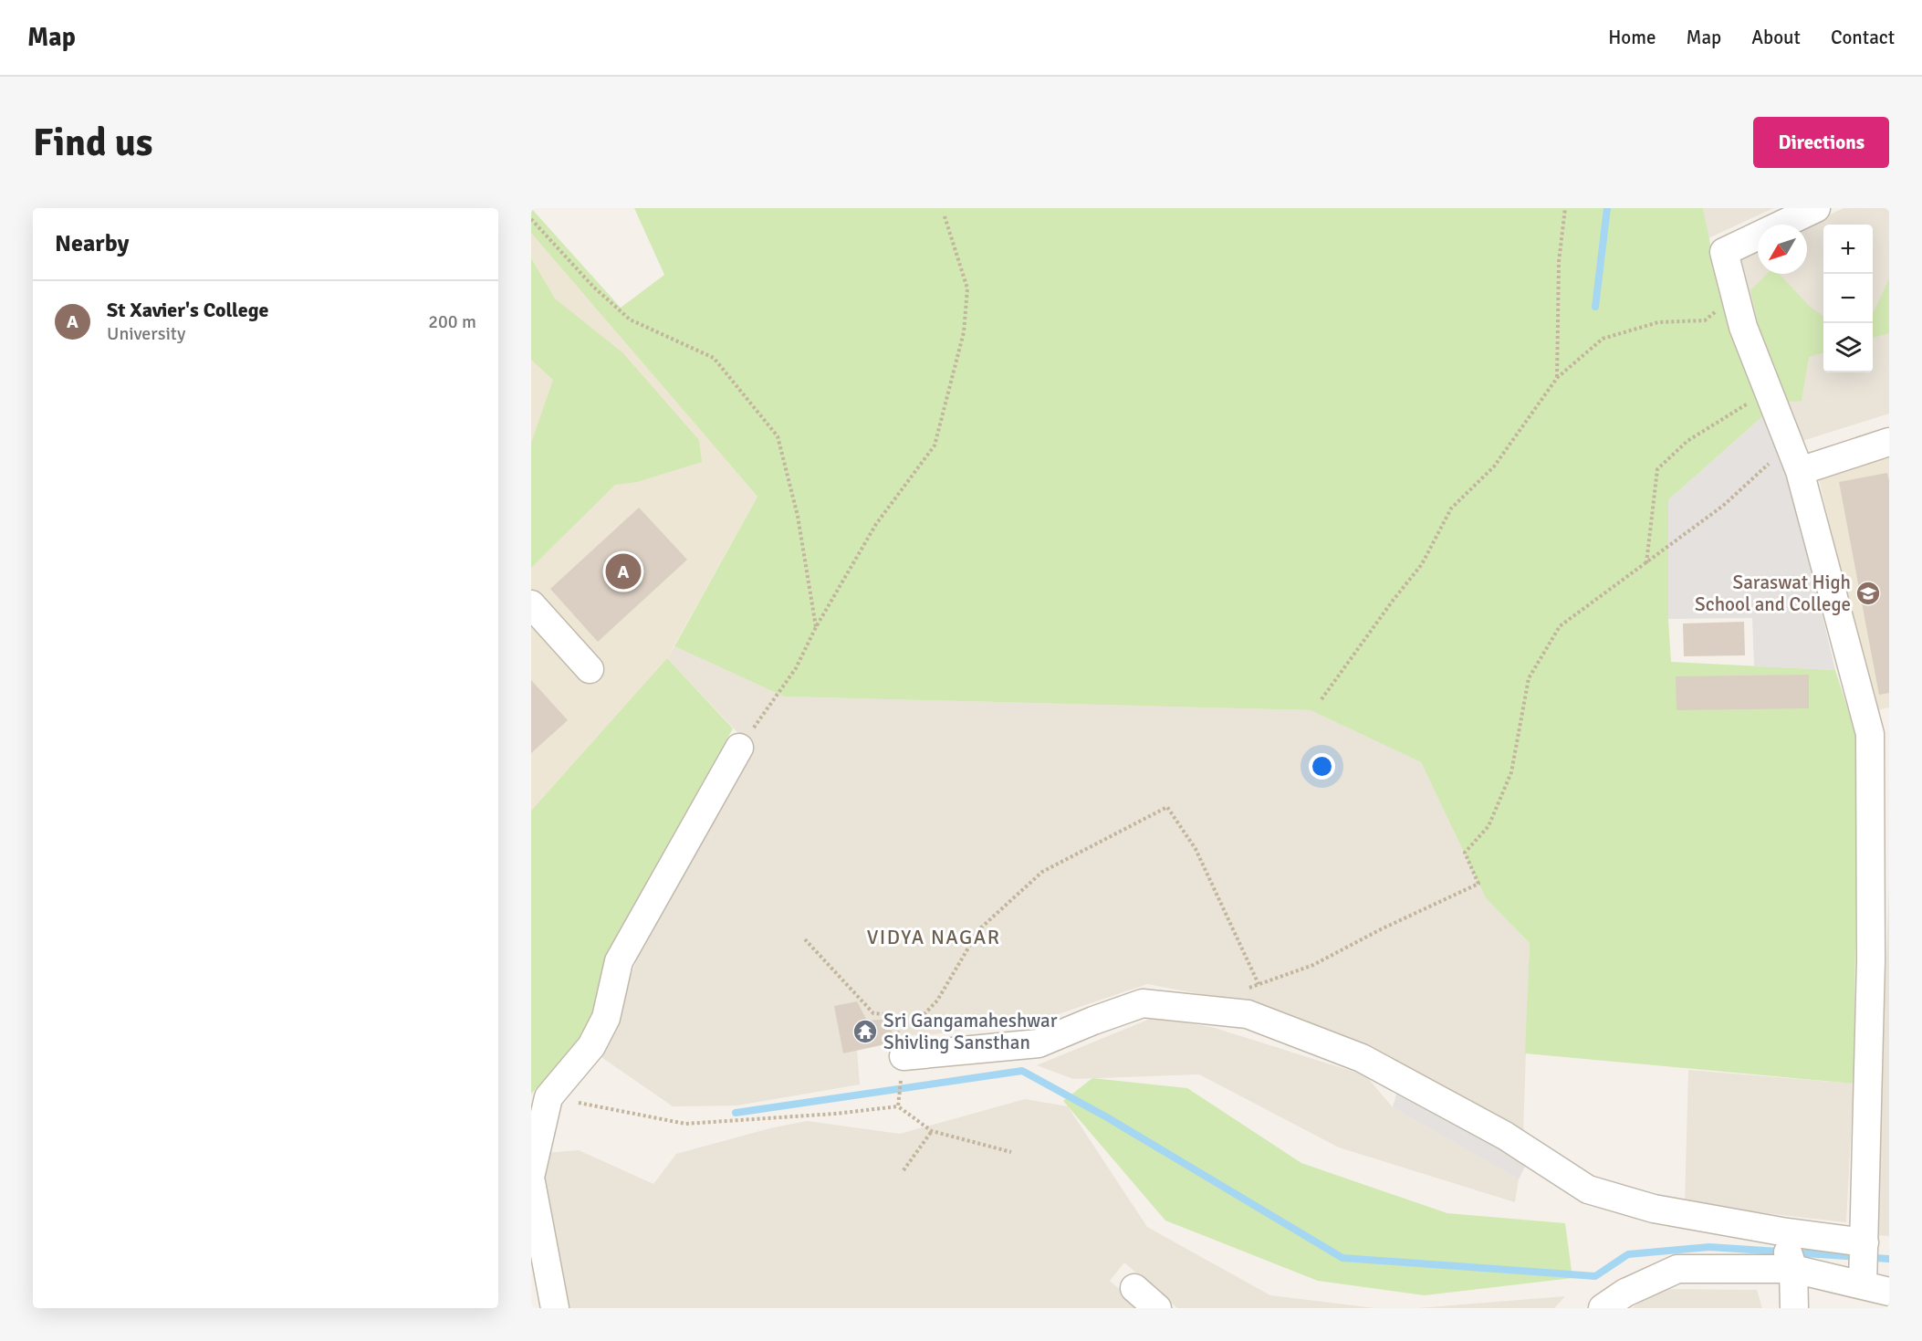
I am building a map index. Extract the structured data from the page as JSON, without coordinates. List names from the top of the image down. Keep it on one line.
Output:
{"districts":["VIDYA NAGAR"],"places":{"school or university":["Saraswat High School and College"],"temple":["Sri Gangamaheshwar Shivling Sansthan"]},"north":"bottom left","page":{"header":"Map","nav":["Home","Map","About","Contact"],"buttons":"Directions","title":"Find us","heading":"Nearby","map_buttons":["+","−"],"list":[{"mark":"A","name":"St Xavier's College","note":"University","value":"200 m"}],"pins":"A"}}
